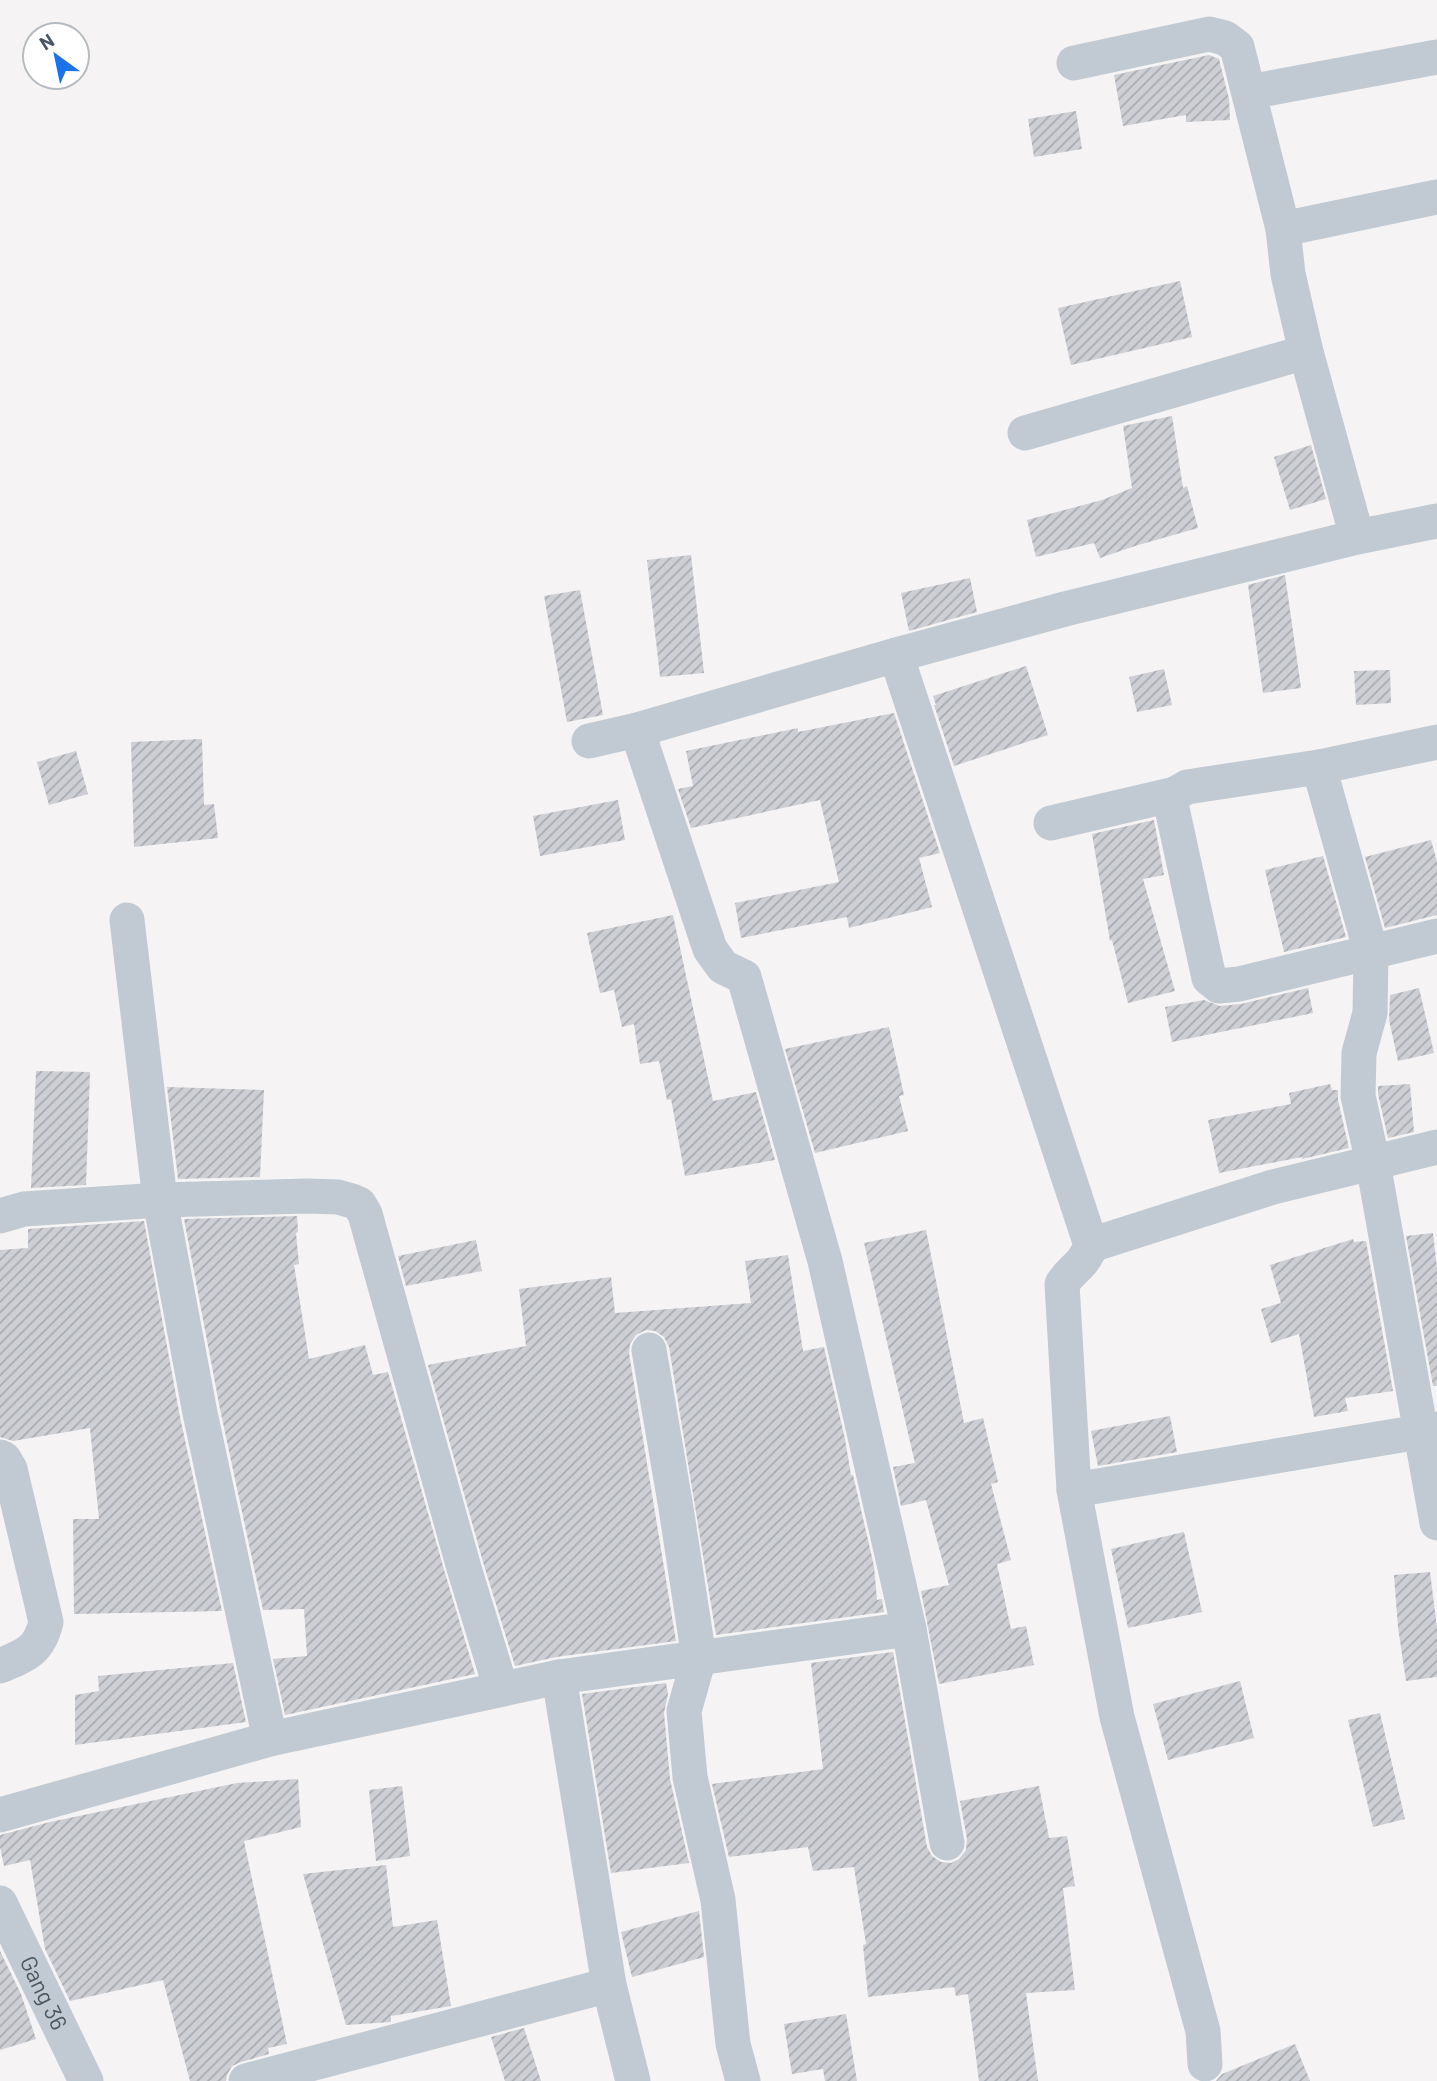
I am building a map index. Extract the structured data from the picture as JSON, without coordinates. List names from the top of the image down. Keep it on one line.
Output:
{"streets":{"street":["Gang 36"]},"north":"top left"}
